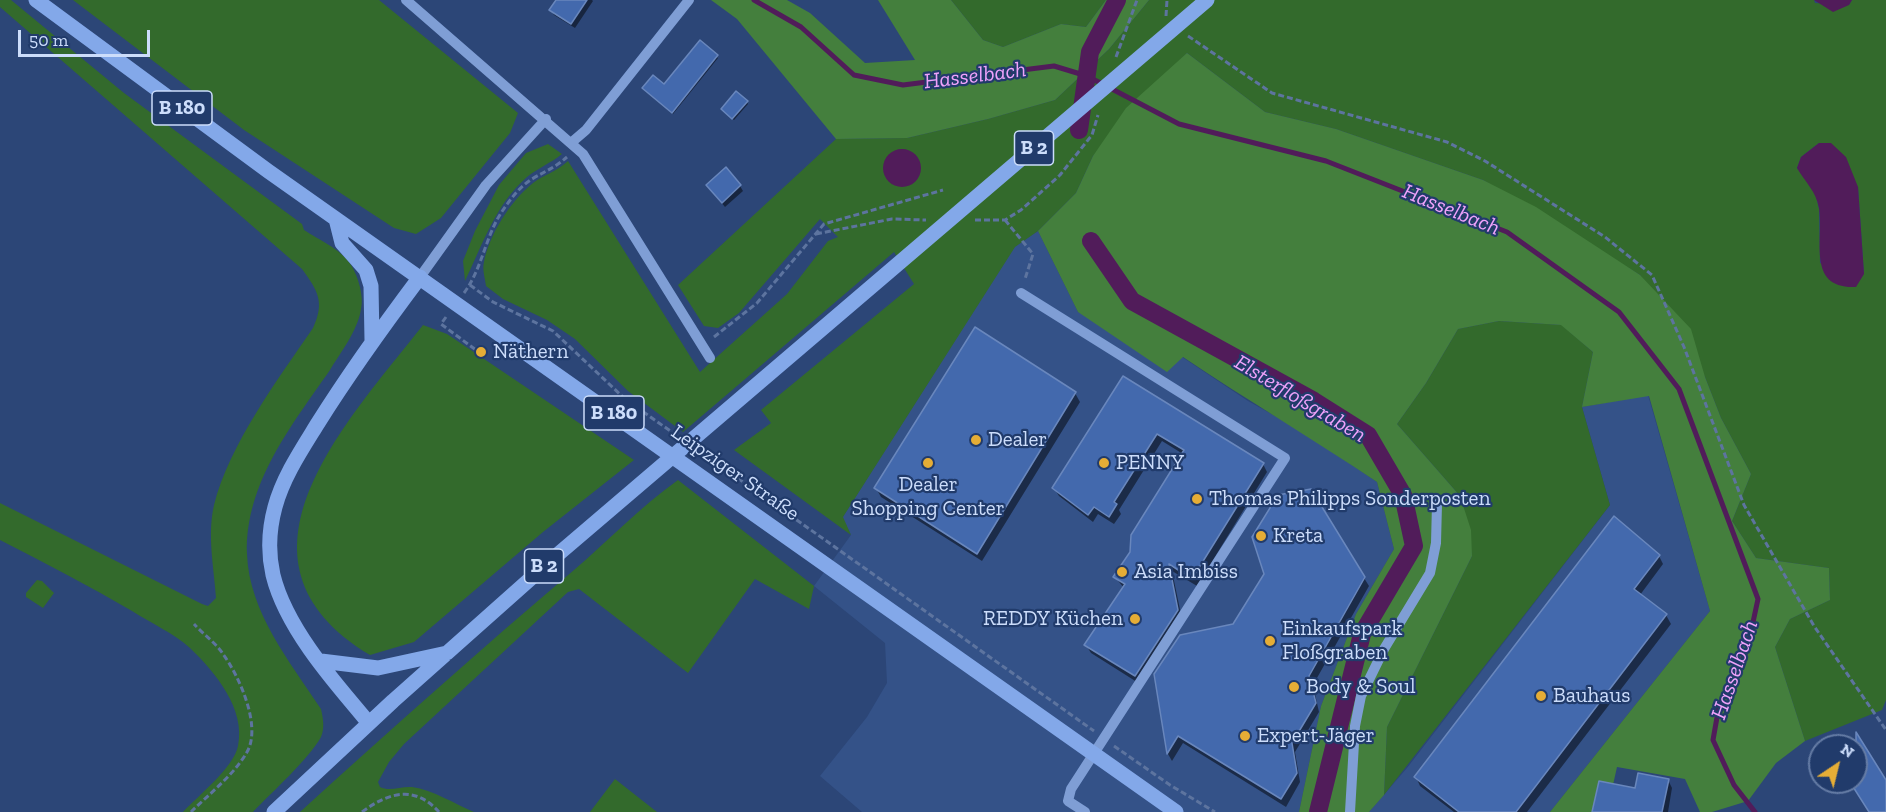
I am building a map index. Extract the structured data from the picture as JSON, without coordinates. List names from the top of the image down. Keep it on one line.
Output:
{"streets":{"main road":["B 180","B 2","Leipziger Straße"]},"water":["Hasselbach","Elsterfloßgraben"],"places":["Näthern","Dealer","Dealer Shopping Center","PENNY","Thomas Philipps Sonderposten","Kreta","Asia Imbiss","REDDY Küchen","Einkaufspark Floßgraben","Body & Soul","Bauhaus","Expert-Jäger"],"scale_bar":"50 m","north":"top right"}
